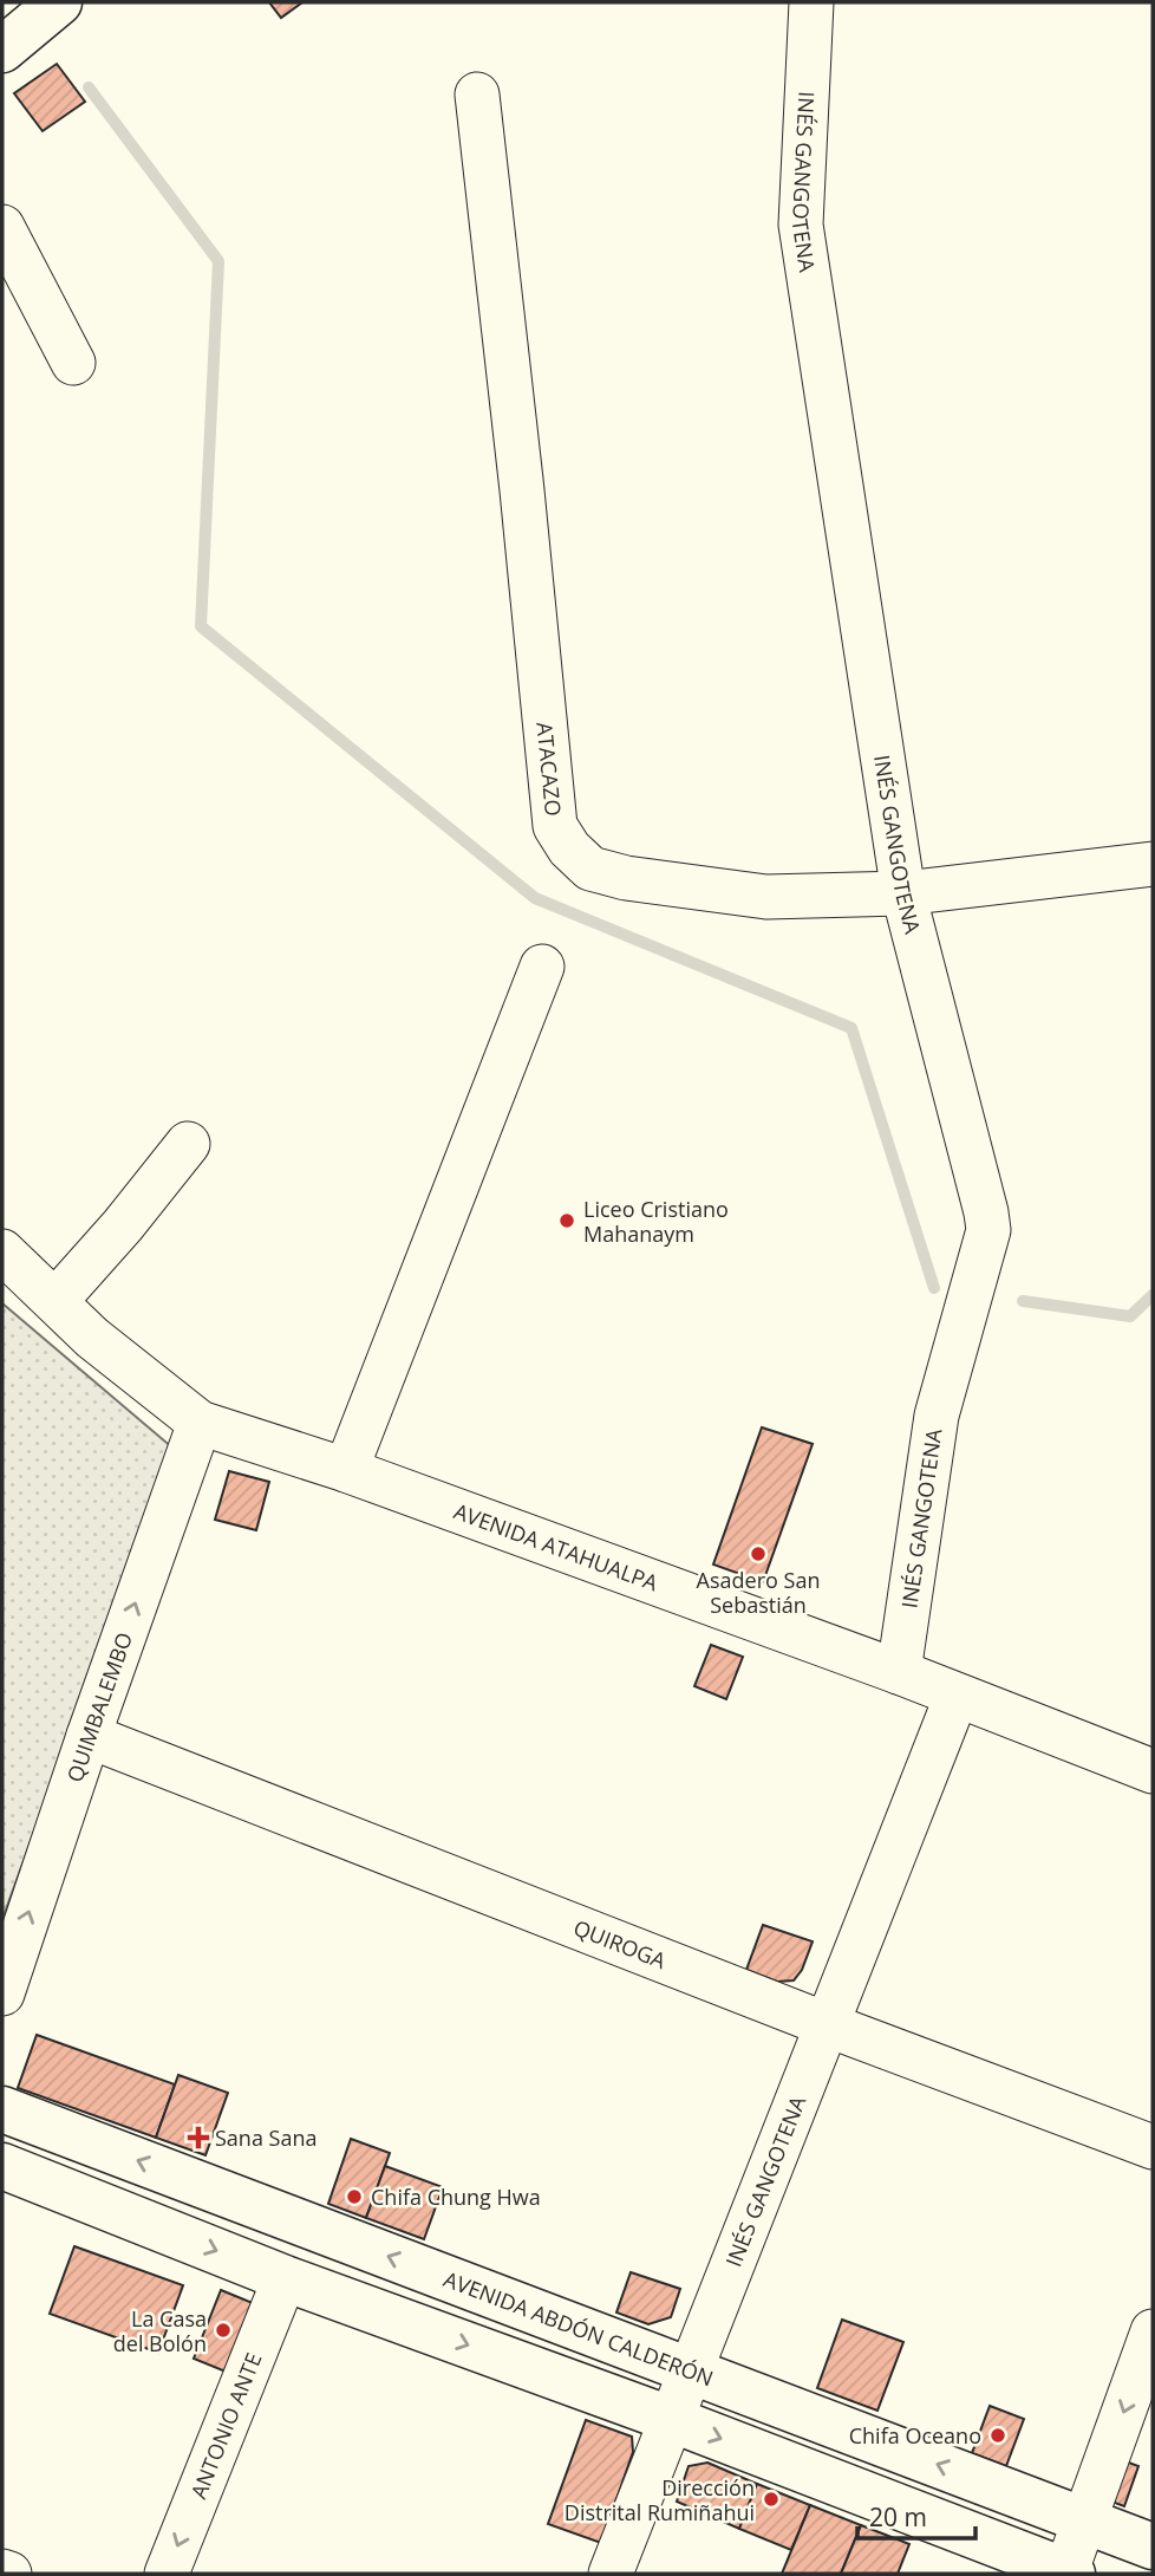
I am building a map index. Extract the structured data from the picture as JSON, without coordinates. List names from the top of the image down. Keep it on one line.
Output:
{"streets":{"main road":["AVENIDA ABDÓN CALDERÓN"],"street":["INÉS GANGOTENA","ATACAZO","AVENIDA ATAHUALPA","QUIMBALEMBO","QUIROGA","ANTONIO ANTE"]},"crossings":[["INÉS GANGOTENA","ATACAZO"],["INÉS GANGOTENA","AVENIDA ATAHUALPA"],["INÉS GANGOTENA","QUIROGA"],["INÉS GANGOTENA","AVENIDA ABDÓN CALDERÓN"],["AVENIDA ATAHUALPA","QUIMBALEMBO"],["QUIMBALEMBO","QUIROGA"]],"one_way":["QUIMBALEMBO","ANTONIO ANTE"],"places":{"other":["Liceo Cristiano Mahanaym","Asadero San Sebastián","Chifa Chung Hwa","La Casa del Bolón","Chifa Oceano","Dirección Distrital Rumiñahui"],"health":["Sana Sana"]},"scale_bar":"20 m"}
